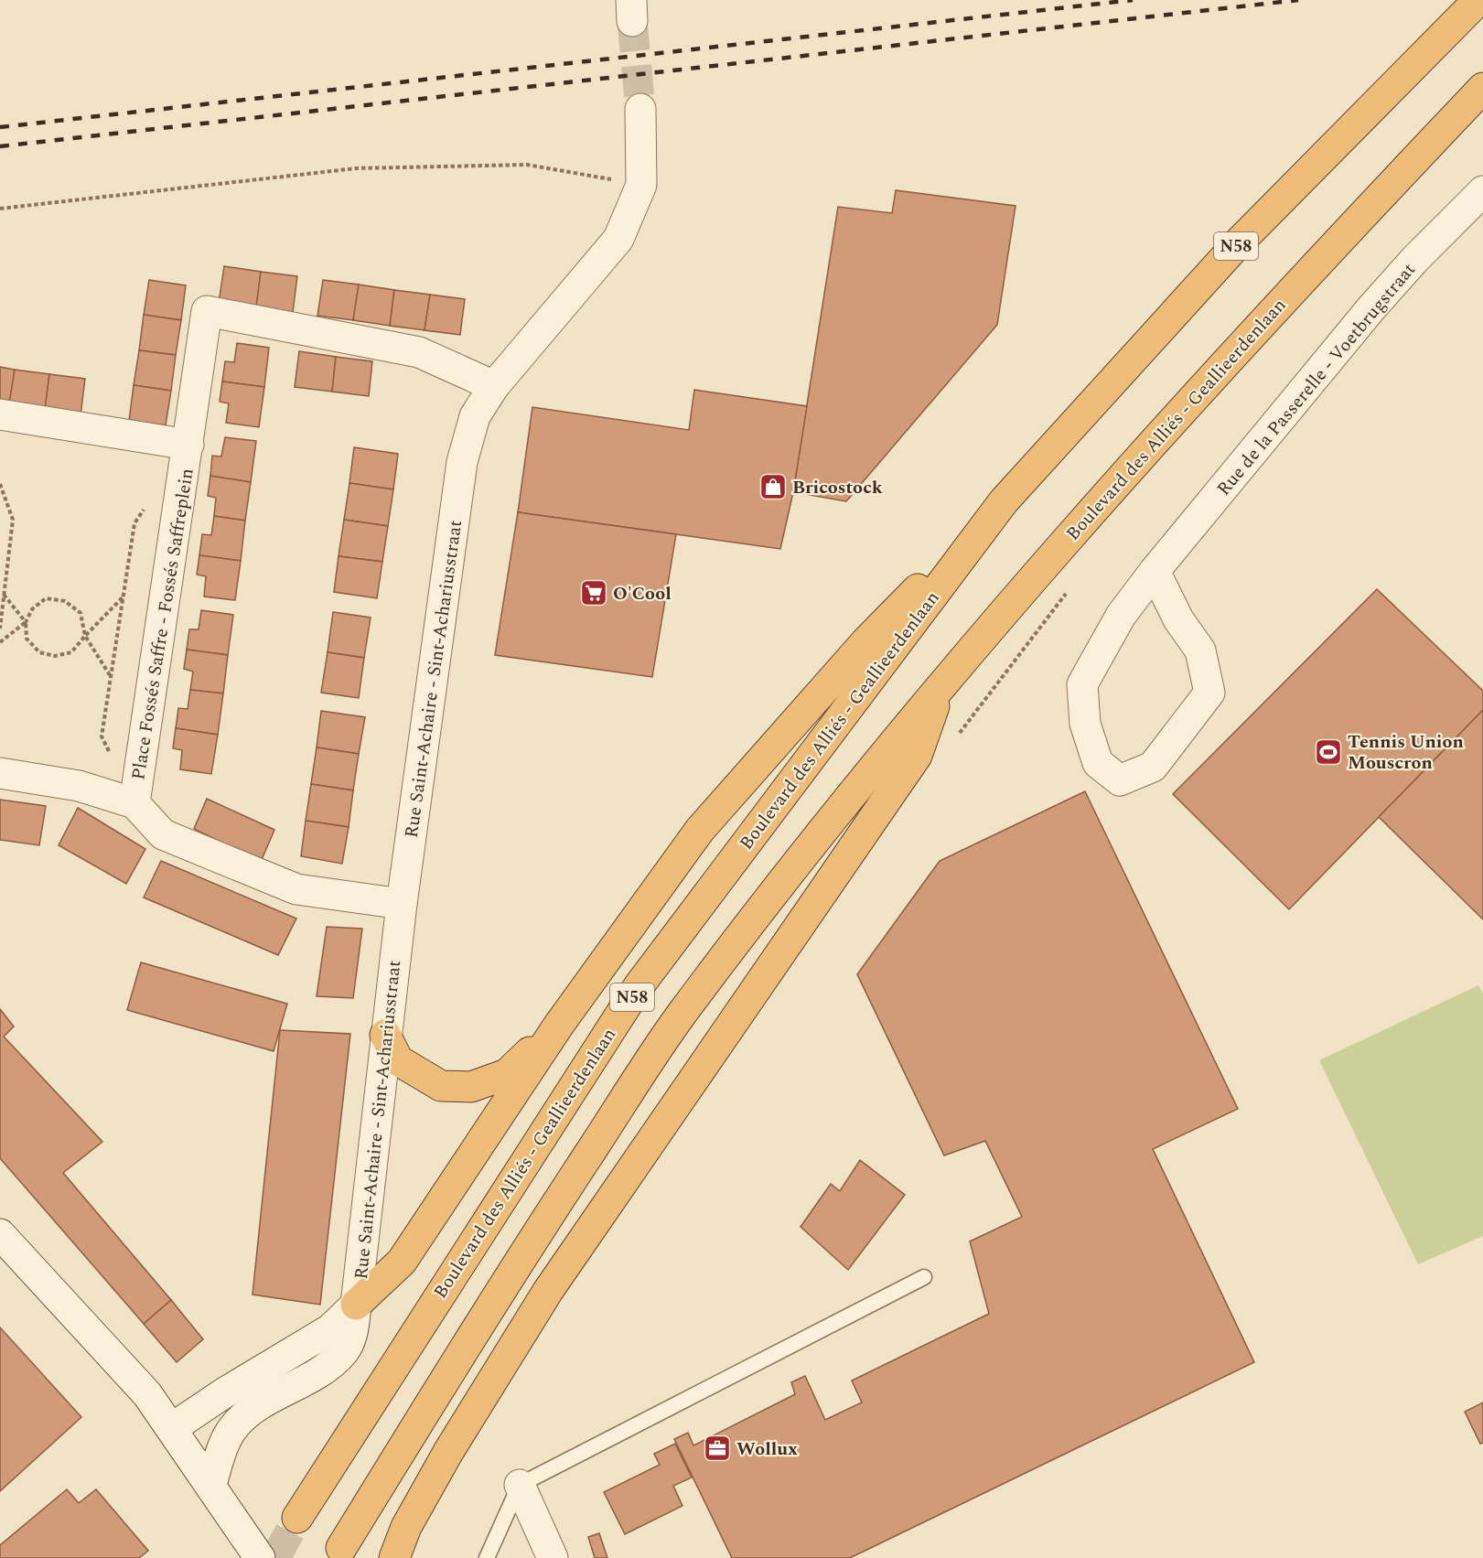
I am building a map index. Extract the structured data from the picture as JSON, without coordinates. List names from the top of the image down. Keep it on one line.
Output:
{"streets":{"highway":["N58","Boulevard des Alliés - Geallieerdenlaan"],"street":["Rue de la Passerelle - Voetbrugstraat","Place Fossés Saffre - Fossés Saffreplein","Rue Saint-Achaire - Sint-Achariusstraat"]},"crossings":[["Place Fossés Saffre - Fossés Saffreplein","Rue Saint-Achaire - Sint-Achariusstraat"]],"places":{"shop":["Bricostock"],"supermarket":["O'Cool"],"sports":["Tennis Union Mouscron"],"office":["Wollux"]}}
